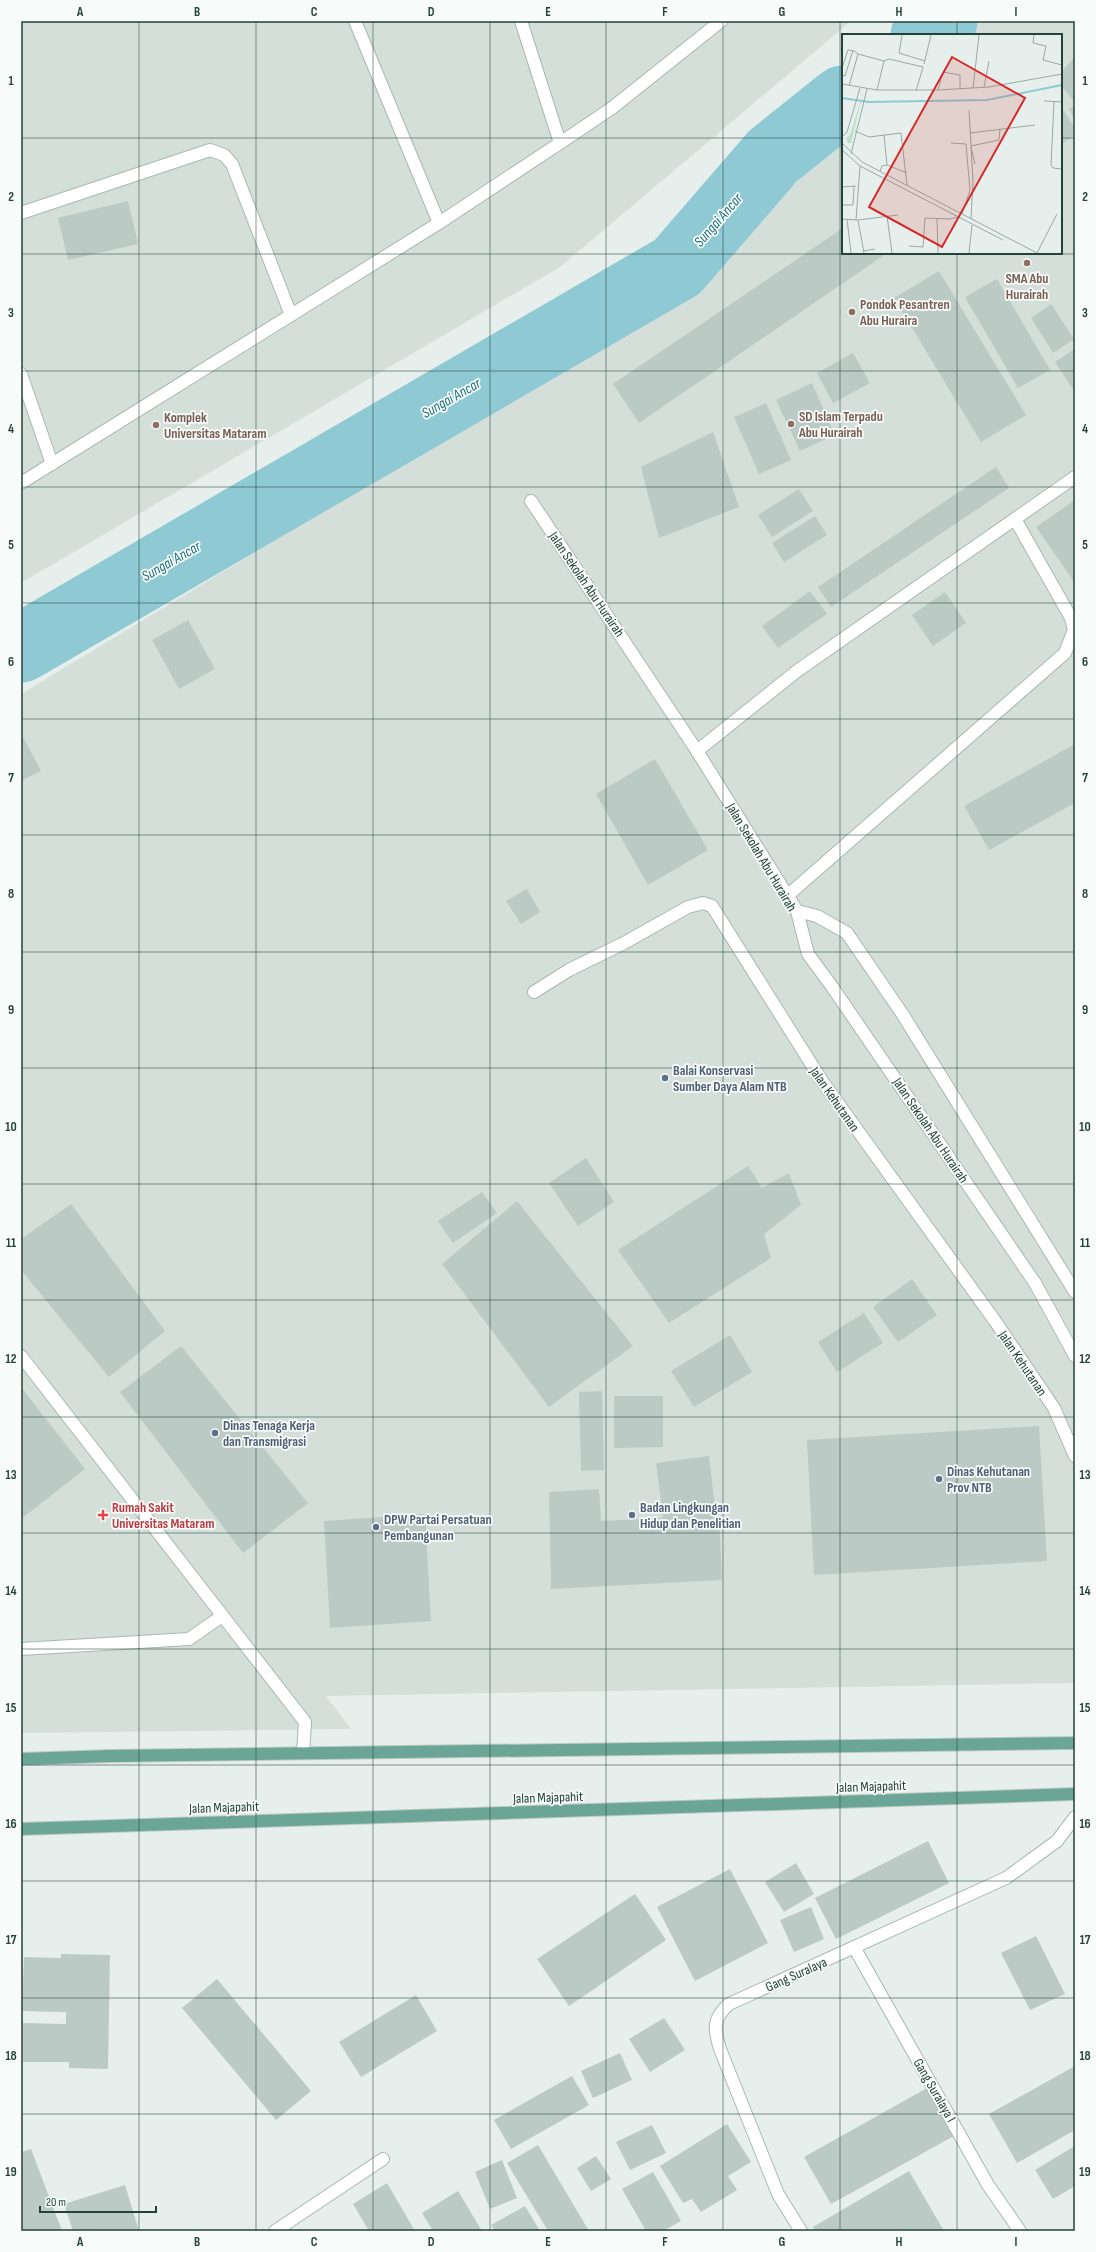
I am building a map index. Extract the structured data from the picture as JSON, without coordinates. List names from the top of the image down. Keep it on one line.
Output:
{"streets":{"main road":["Jalan Majapahit"],"street":["Jalan Sekolah Abu Hurairah","Jalan Kehutanan","Gang Suralaya","Gang Suralaya I"]},"crossings":[["Gang Suralaya","Gang Suralaya I"]],"water":["Sungai Ancar"],"places":{"other":["SMA Abu Hurairah","Pondok Pesantren Abu Huraira","SD Islam Terpadu Abu Hurairah","Komplek Universitas Mataram","Balai Konservasi Sumber Daya Alam NTB","Dinas Tenaga Kerja dan Transmigrasi","Dinas Kehutanan Prov NTB","Badan Lingkungan Hidup dan Penelitian","DPW Partai Persatuan Pembangunan"],"health":["Rumah Sakit Universitas Mataram"]},"scale_bar":"20 m","grid":{"columns":["A","B","C","D","E","F","G","H","I"],"rows":["1","2","3","4","5","6","7","8","9","10","11","12","13","14","15","16","17","18","19"]}}
